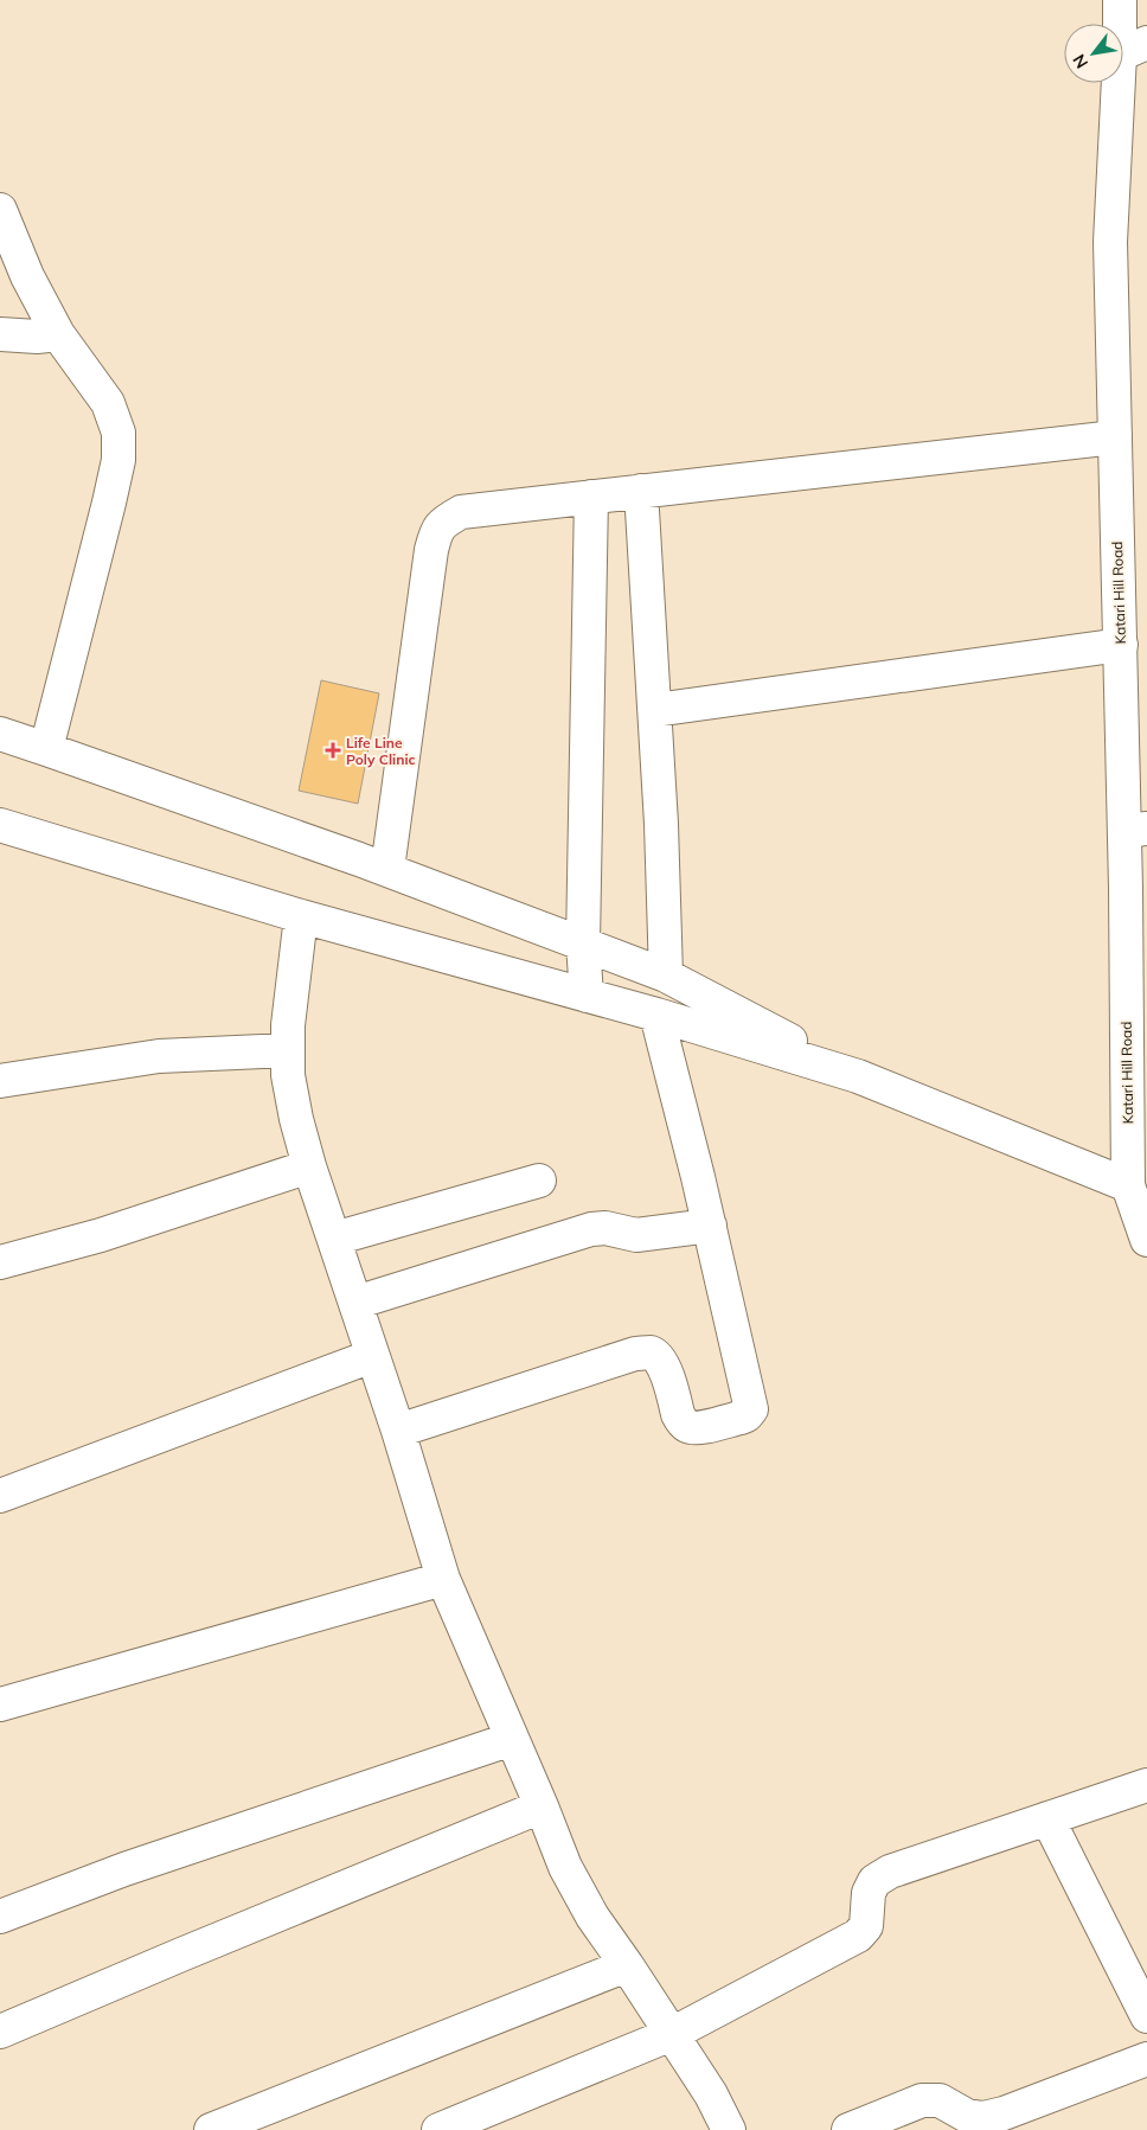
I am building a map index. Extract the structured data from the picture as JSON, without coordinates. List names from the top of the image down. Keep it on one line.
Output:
{"streets":{"street":["Katari Hill Road"]},"places":{"health":["Life Line Poly Clinic"]},"north":"bottom left"}
